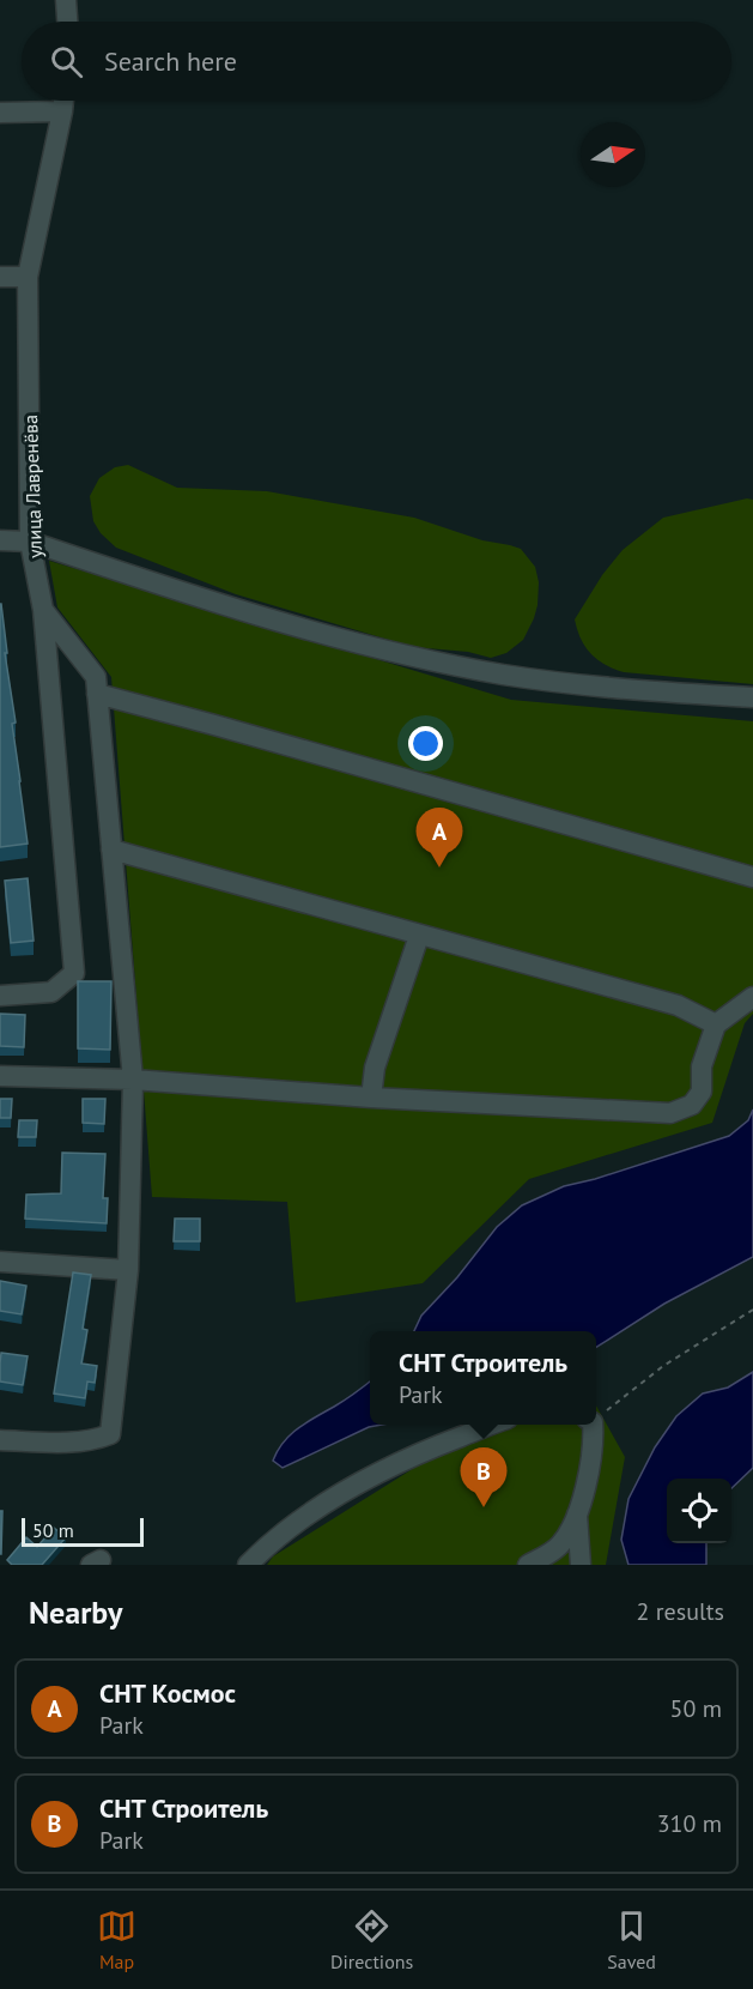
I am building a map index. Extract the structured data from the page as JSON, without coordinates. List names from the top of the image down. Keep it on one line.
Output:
{"streets":{"street":["улица Лавренёва"]},"scale_bar":"50 m","north":"right","page":{"search":"Search here","pins":["A","B"],"popup":["СНТ Строитель","Park"],"scale":"50 m","heading":["Nearby","2 results"],"list":[{"mark":"A","name":"СНТ Космос","note":"Park","value":"50 m"},{"mark":"B","name":"СНТ Строитель","note":"Park","value":"310 m"}],"nav":["Map","Directions","Saved"]}}
